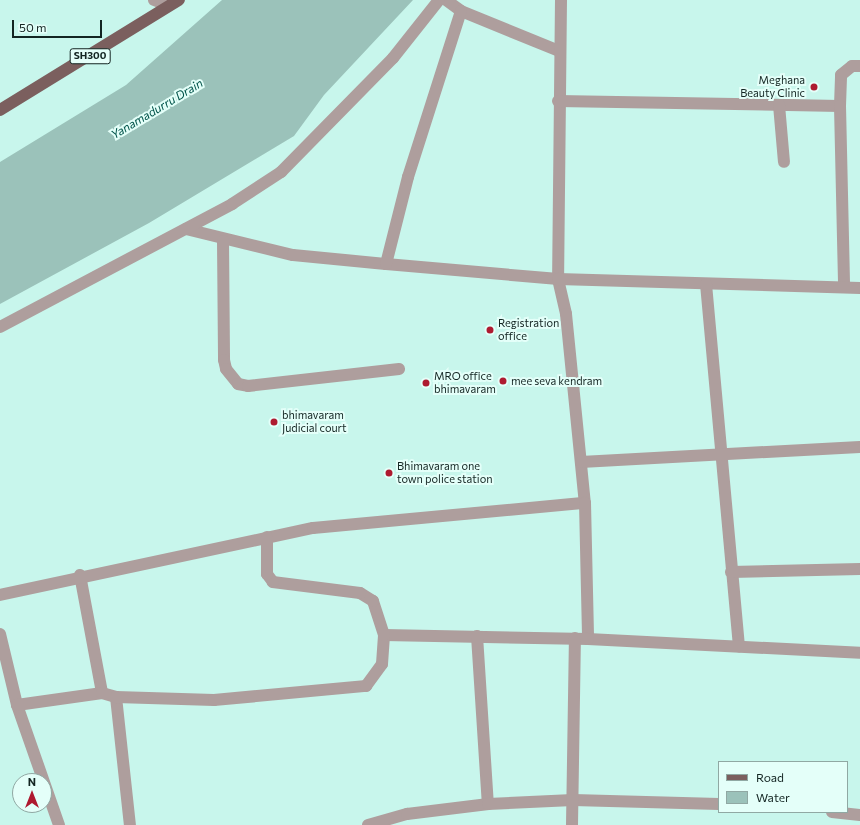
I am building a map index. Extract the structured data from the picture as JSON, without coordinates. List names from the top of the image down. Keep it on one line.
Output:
{"streets":{"main road":["SH300"]},"water":["Yanamadurru Drain"],"places":["Meghana Beauty Clinic","Registration office","mee seva kendram","MRO office bhimavaram","bhimavaram Judicial court","Bhimavaram one town police station"],"legend":["Road","Water"],"scale_bar":"50 m","north":"top"}
